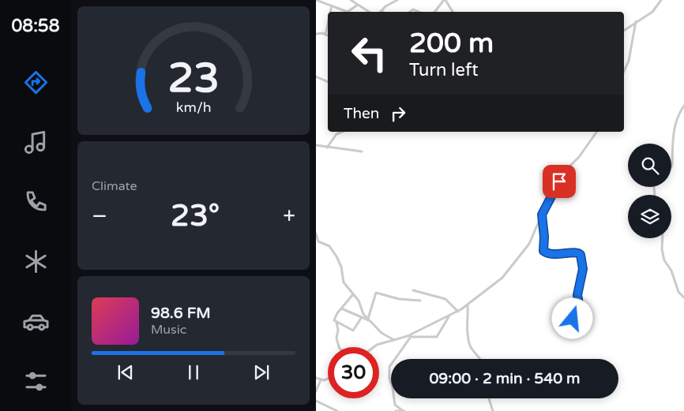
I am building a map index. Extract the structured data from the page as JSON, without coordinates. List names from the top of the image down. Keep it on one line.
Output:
{"page":{"tabs":"08:58","turn":["200 m","Turn left"],"then":"Then","tile":"Climate","heat":["−","23°","+"],"song":["98.6 FM","Music"],"limit":"30","trip":"09:00 · 2 min · 540 m","gauge":["23","km/h"]}}
